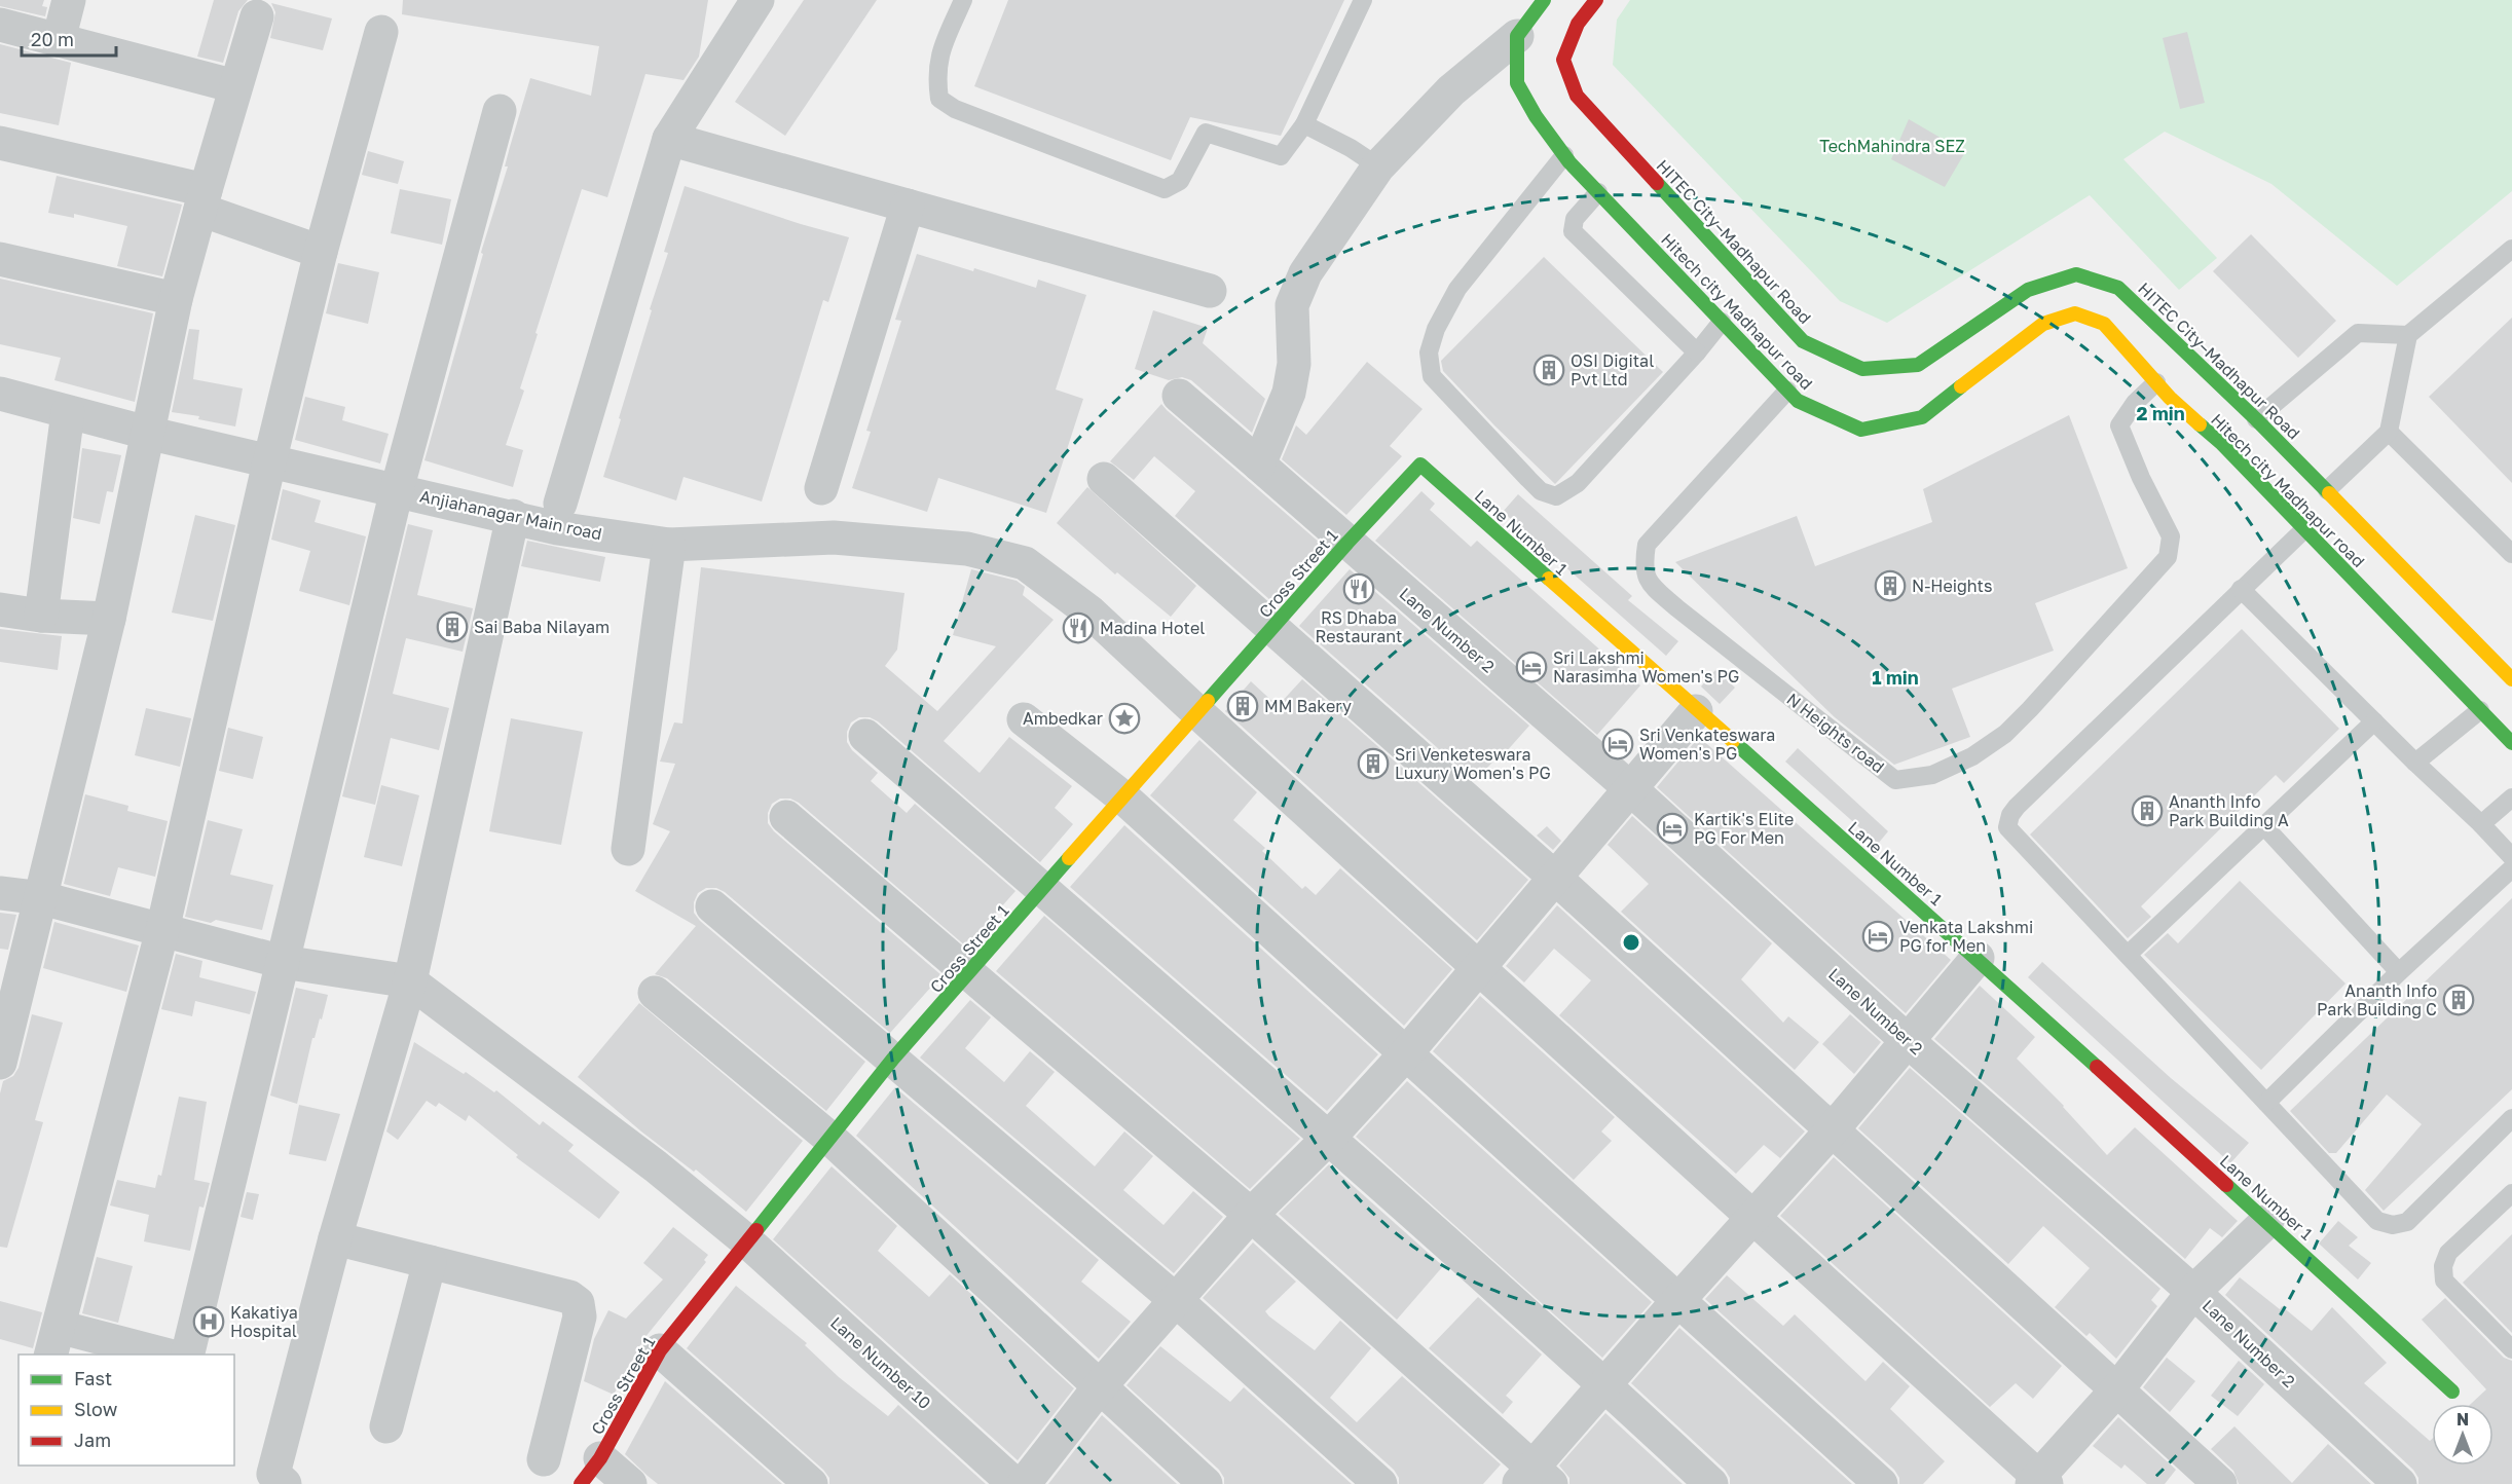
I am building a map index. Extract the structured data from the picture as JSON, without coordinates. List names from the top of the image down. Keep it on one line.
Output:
{"streets":{"main road":["HITEC City–Madhapur Road","Hitech city Madhapur road","Lane Number 1","Cross Street 1"],"street":["Anjiahanagar Main road","Lane Number 2","Lane Number 10"],"lane":["N Heights road"]},"crossings":[["Hitech city Madhapur road","N Heights road"],["Anjiahanagar Main road","Cross Street 1"],["Lane Number 1","Cross Street 1"],["Cross Street 1","Lane Number 2"],["Cross Street 1","Lane Number 10"]],"parks":["TechMahindra SEZ"],"places":{"building":["OSI Digital Pvt Ltd","N-Heights","Sai Baba Nilayam","MM Bakery","Sri Venketeswara Luxury Women's PG","Ananth Info Park Building A","Ananth Info Park Building C"],"restaurant":["RS Dhaba Restaurant","Madina Hotel"],"hotel":["Sri Lakshmi Narasimha Women's PG","Sri Venkateswara Women's PG","Kartik's Elite PG For Men","Venkata Lakshmi PG for Men"],"place":["Ambedkar"],"hospital":["Kakatiya Hospital"]},"legend":["Fast","Slow","Jam"],"scale_bar":"20 m","north":"top","rings":["2 min","1 min"]}
